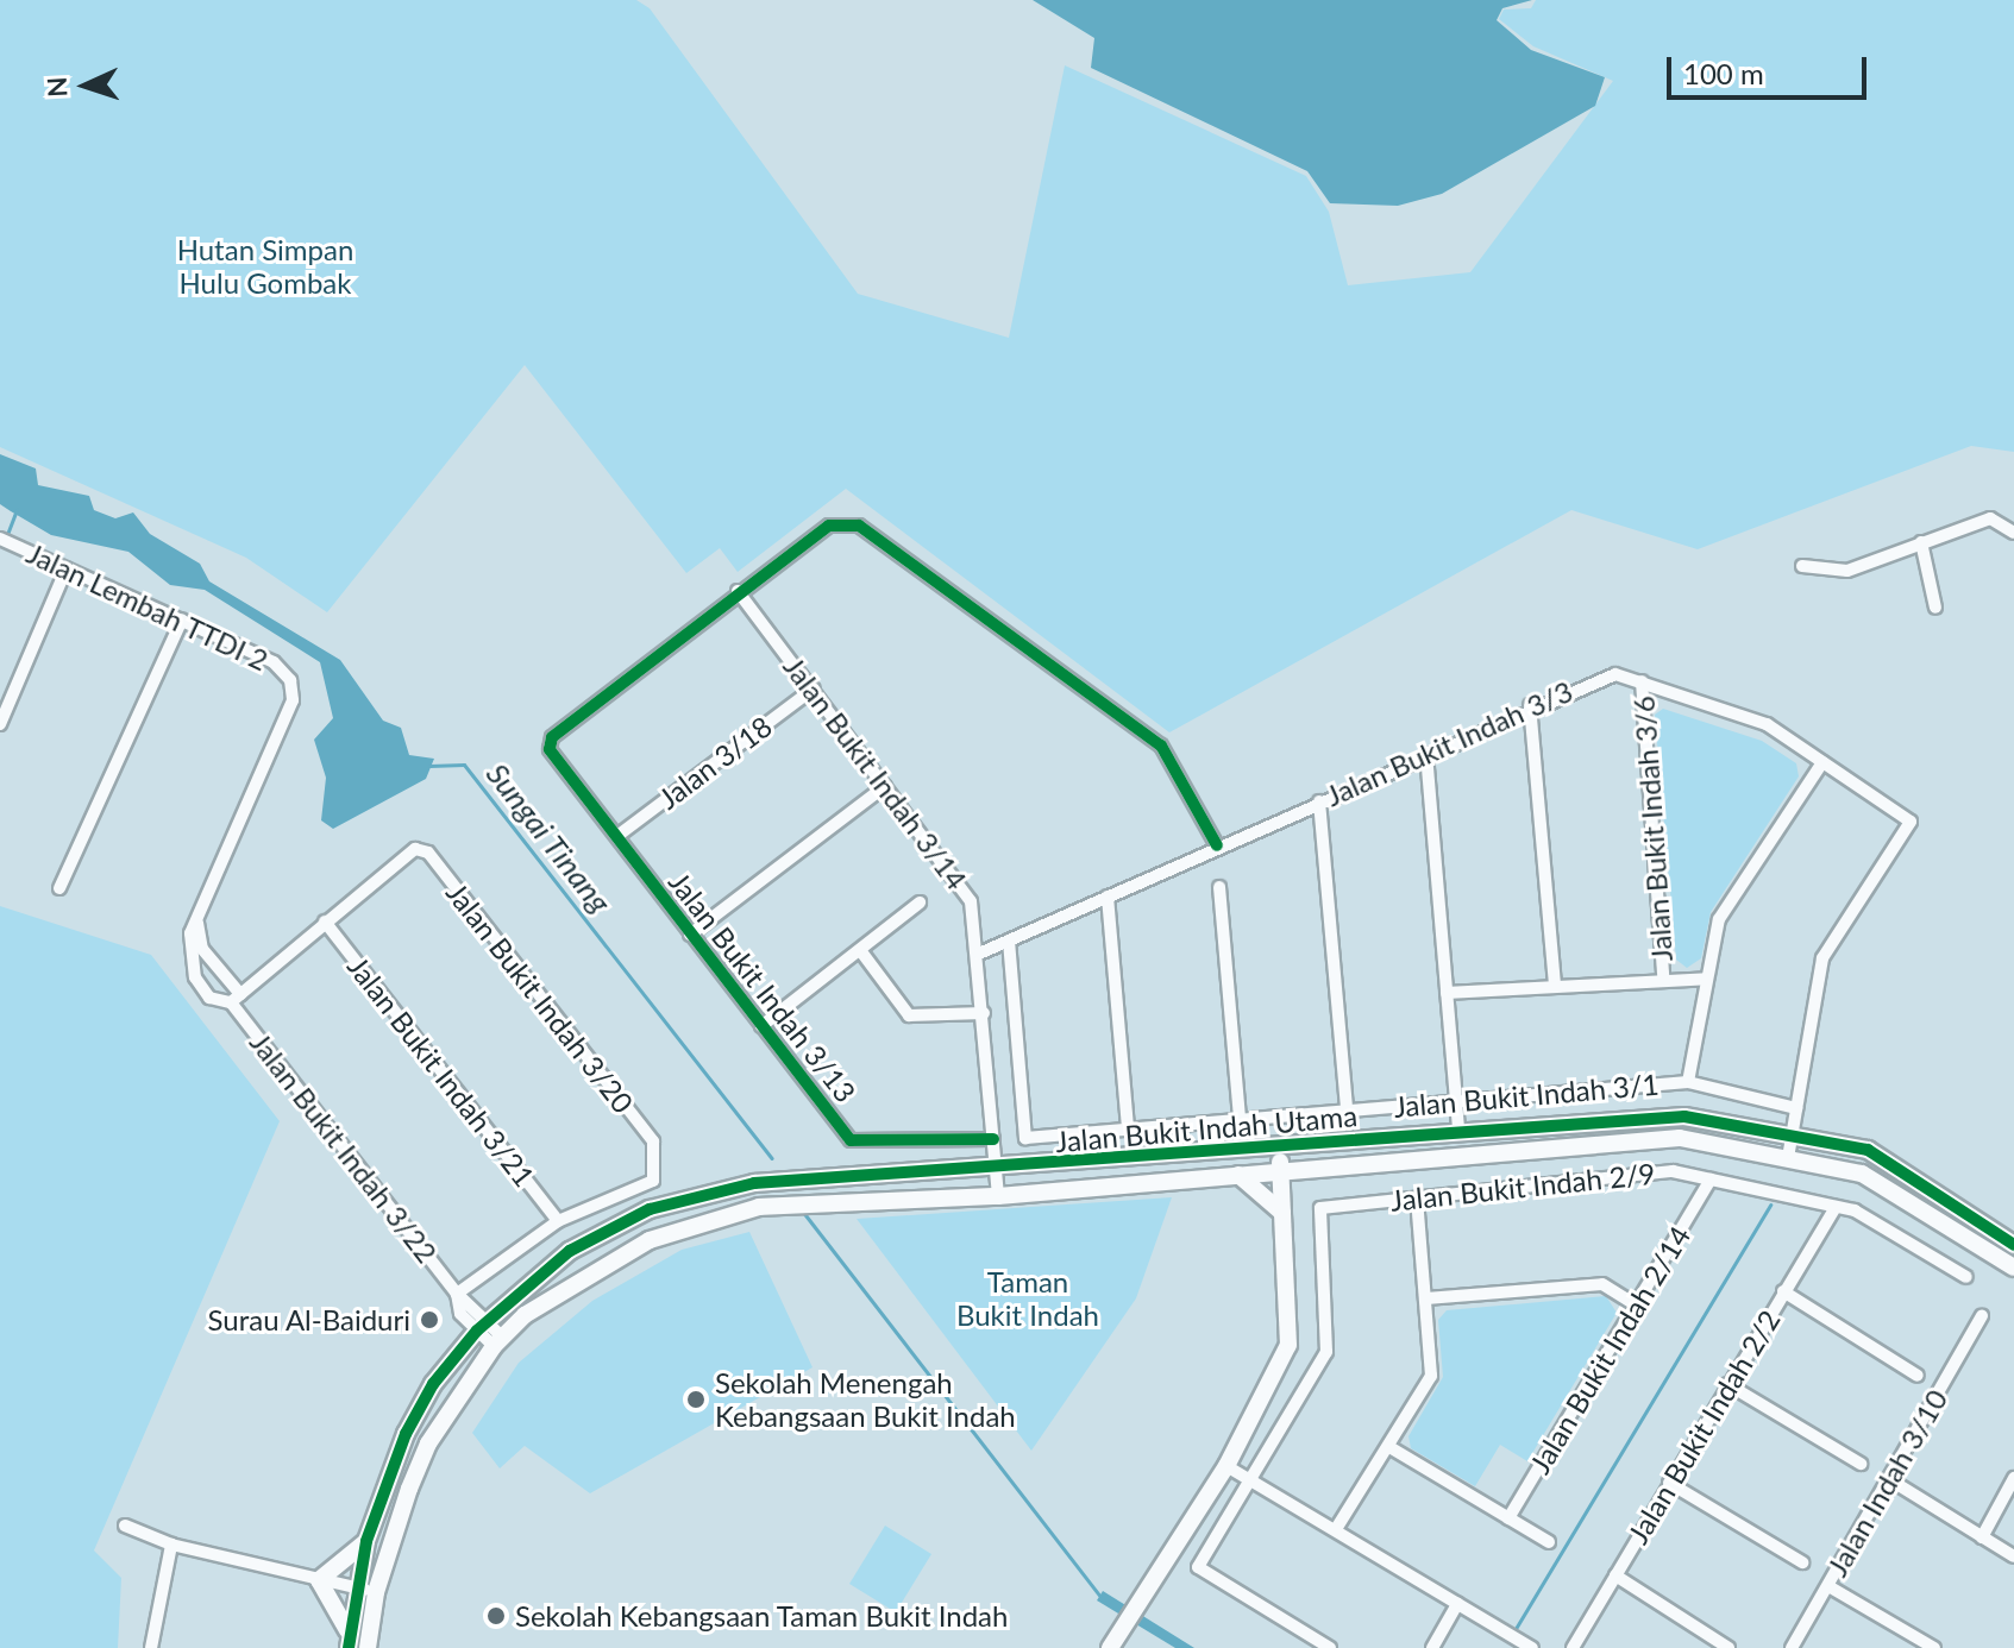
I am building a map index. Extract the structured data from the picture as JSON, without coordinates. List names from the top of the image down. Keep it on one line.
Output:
{"streets":{"street":["Jalan Lembah TTDI 2","Jalan Bukit Indah 3/3","Jalan 3/18","Jalan Bukit Indah 3/14","Jalan Bukit Indah 3/6","Jalan Bukit Indah 3/13","Jalan Bukit Indah 3/20","Jalan Bukit Indah 3/21","Jalan Bukit Indah 3/1","Jalan Bukit Indah Utama","Jalan Bukit Indah 3/22","Jalan Bukit Indah 2/9","Jalan Bukit Indah 2/14","Jalan Bukit Indah 2/2","Jalan Indah 3/10"]},"crossings":[["Jalan Bukit Indah 3/3","Jalan Bukit Indah 3/14"],["Jalan Bukit Indah 3/3","Jalan Bukit Indah 3/6"],["Jalan Bukit Indah 3/3","Jalan Bukit Indah 3/1"],["Jalan 3/18","Jalan Bukit Indah 3/14"],["Jalan 3/18","Jalan Bukit Indah 3/13"],["Jalan Bukit Indah 3/14","Jalan Bukit Indah 3/13"],["Jalan Bukit Indah 3/14","Jalan Bukit Indah Utama"],["Jalan Bukit Indah 3/20","Jalan Bukit Indah 3/21"],["Jalan Bukit Indah Utama","Jalan Bukit Indah 3/22"],["Jalan Bukit Indah 2/9","Jalan Bukit Indah 2/14"],["Jalan Bukit Indah 2/9","Jalan Bukit Indah 2/2"]],"water":["Sungai Tinang"],"parks":["Hutan Simpan Hulu Gombak","Taman Bukit Indah"],"places":["Surau Al-Baiduri","Sekolah Menengah Kebangsaan Bukit Indah","Sekolah Kebangsaan Taman Bukit Indah"],"scale_bar":"100 m","north":"left"}
